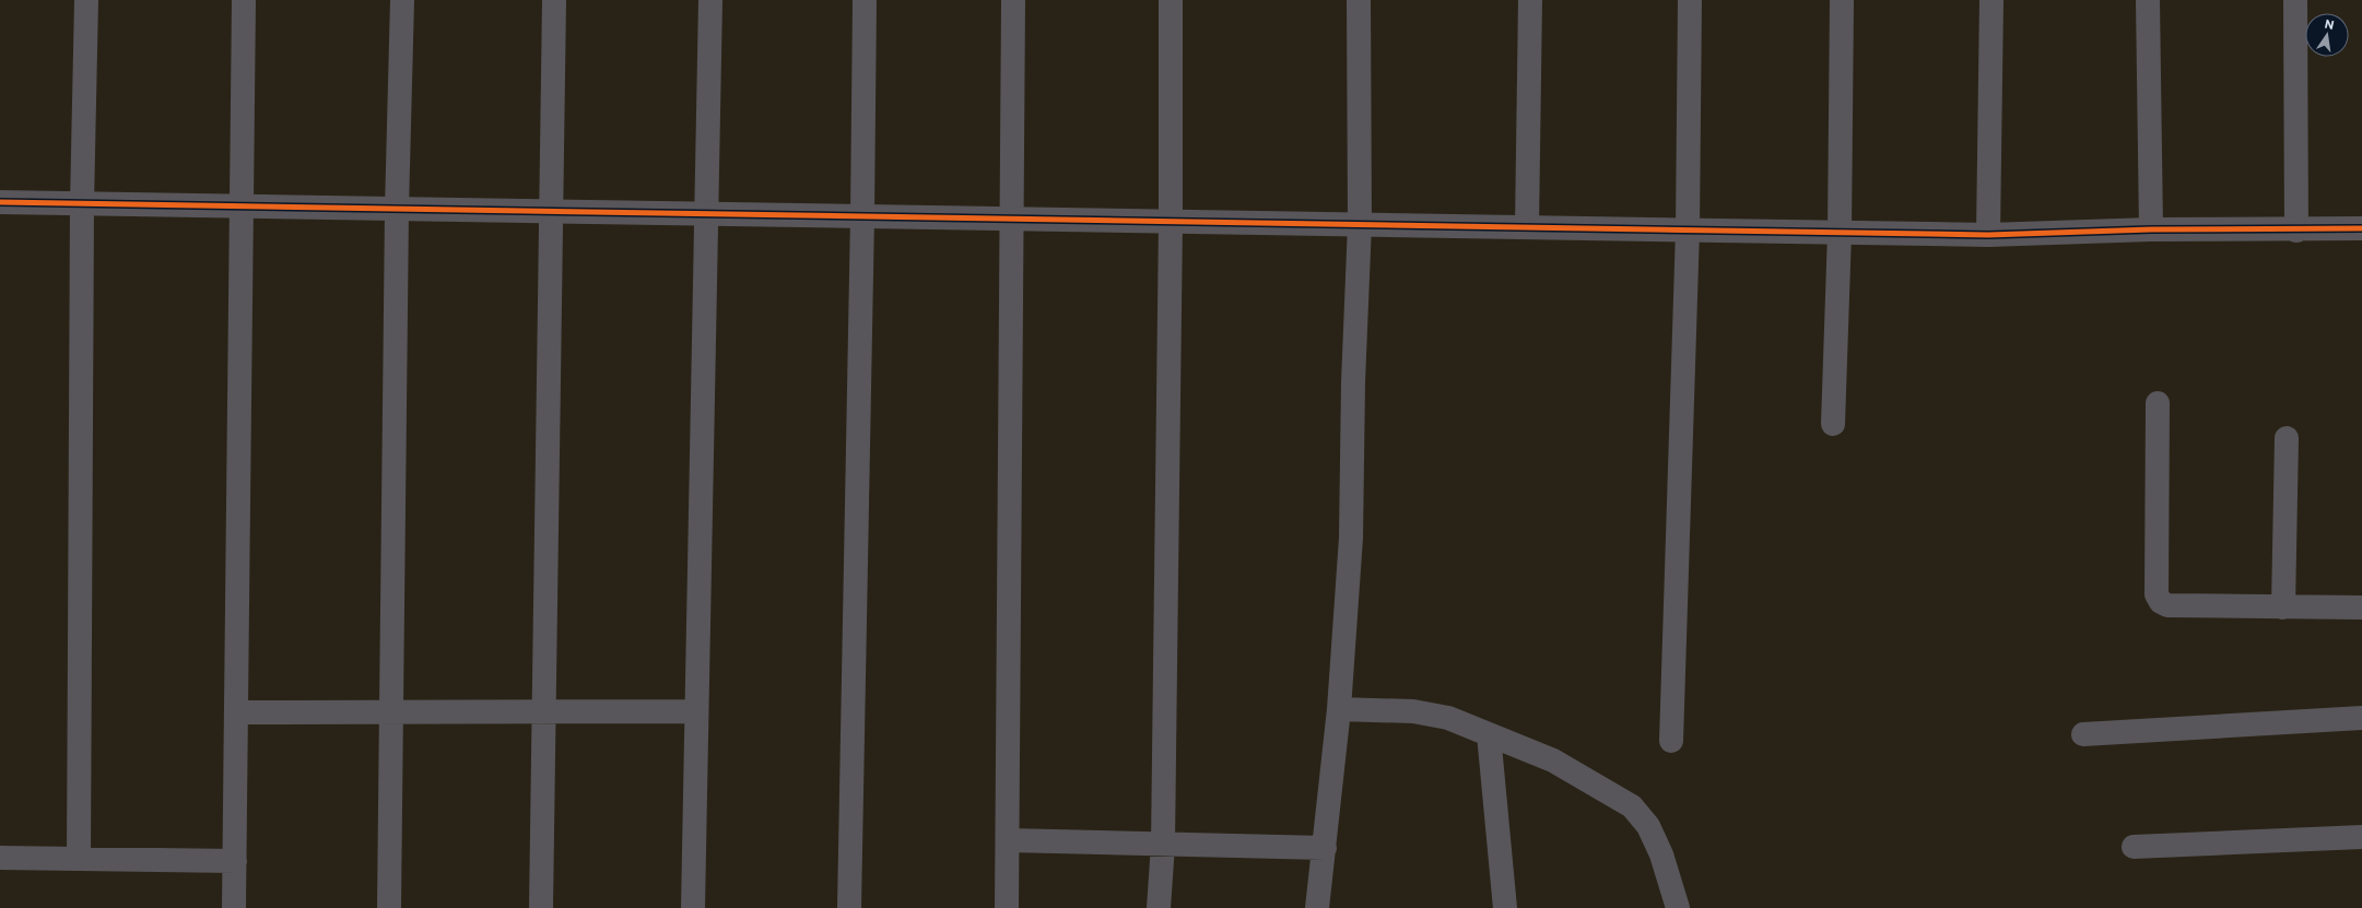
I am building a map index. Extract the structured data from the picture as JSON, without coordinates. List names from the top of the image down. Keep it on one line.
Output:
{"north":"top"}
